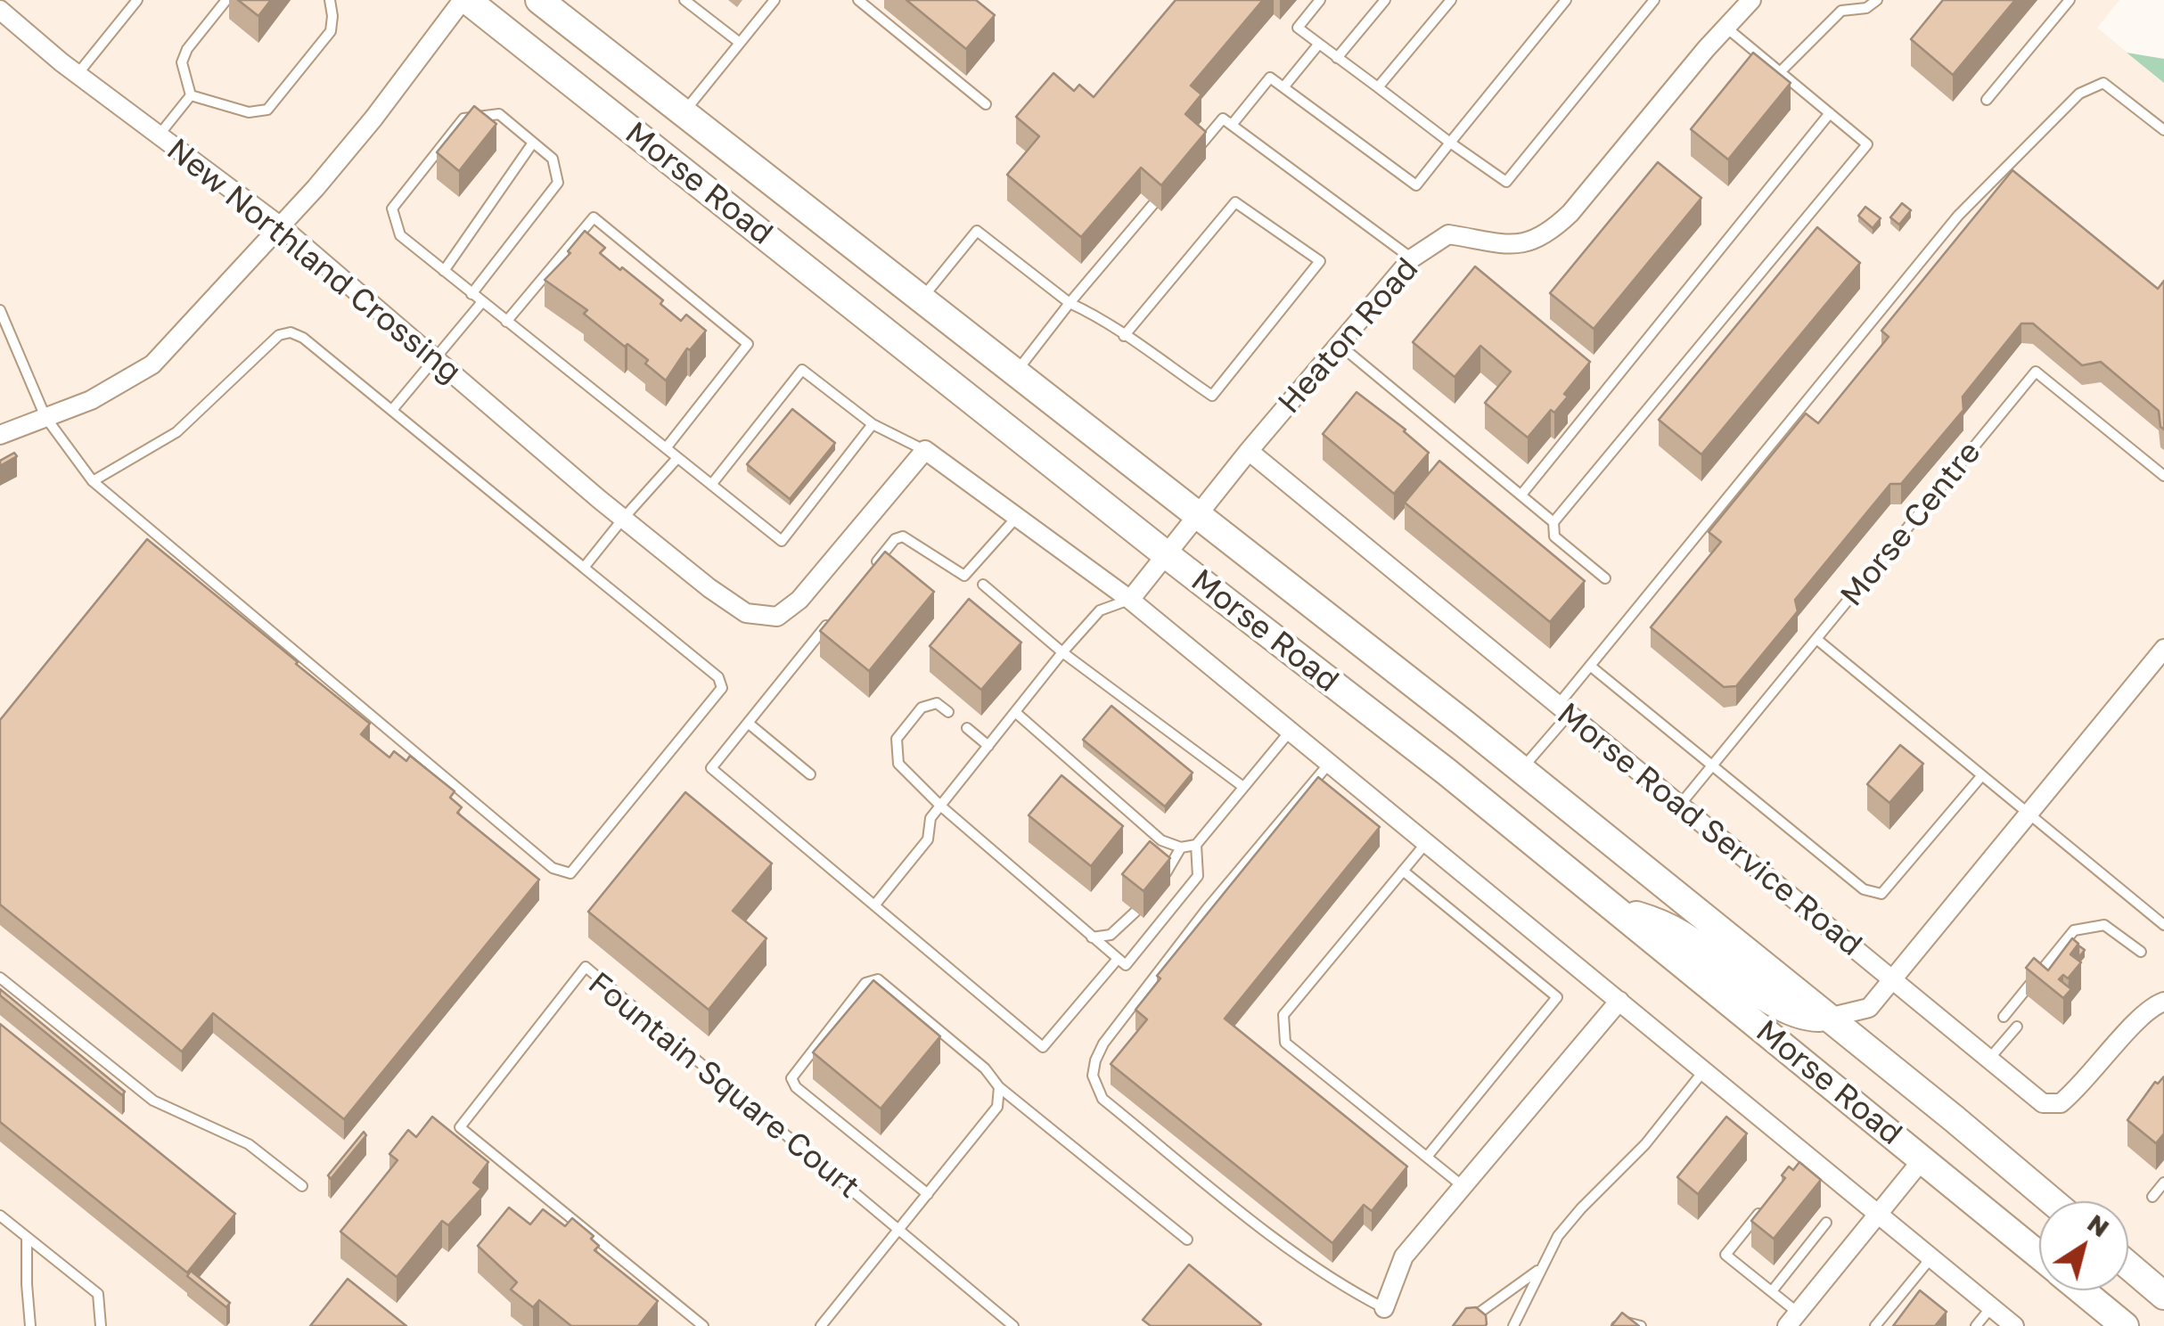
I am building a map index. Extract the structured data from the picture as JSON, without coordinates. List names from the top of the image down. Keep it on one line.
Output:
{"streets":{"main road":["Morse Road"],"street":["New Northland Crossing","Heaton Road","Morse Road Service Road"],"lane":["Morse Centre","Fountain Square Court"]},"crossings":[["Morse Road","Heaton Road"],["Heaton Road","Morse Road Service Road"],["Morse Centre","Morse Road Service Road"]],"north":"top right"}
